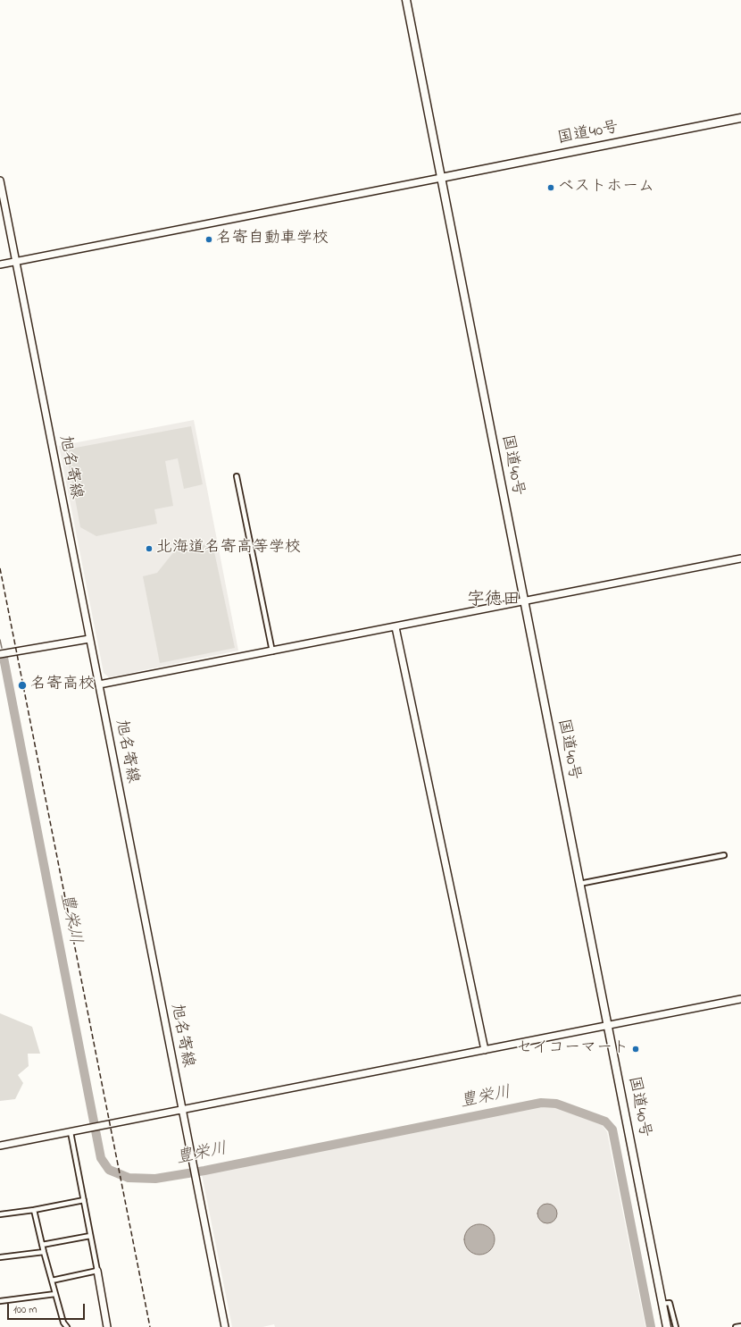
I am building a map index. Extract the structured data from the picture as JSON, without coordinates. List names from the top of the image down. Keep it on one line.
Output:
{"streets":{"highway":["国道40号"],"street":["旭名寄線"]},"districts":["字徳田"],"water":["豊栄川"],"places":["ベストホーム","名寄自動車学校","北海道名寄高等学校","名寄高校","セイコーマート"],"scale_bar":"100 m"}
